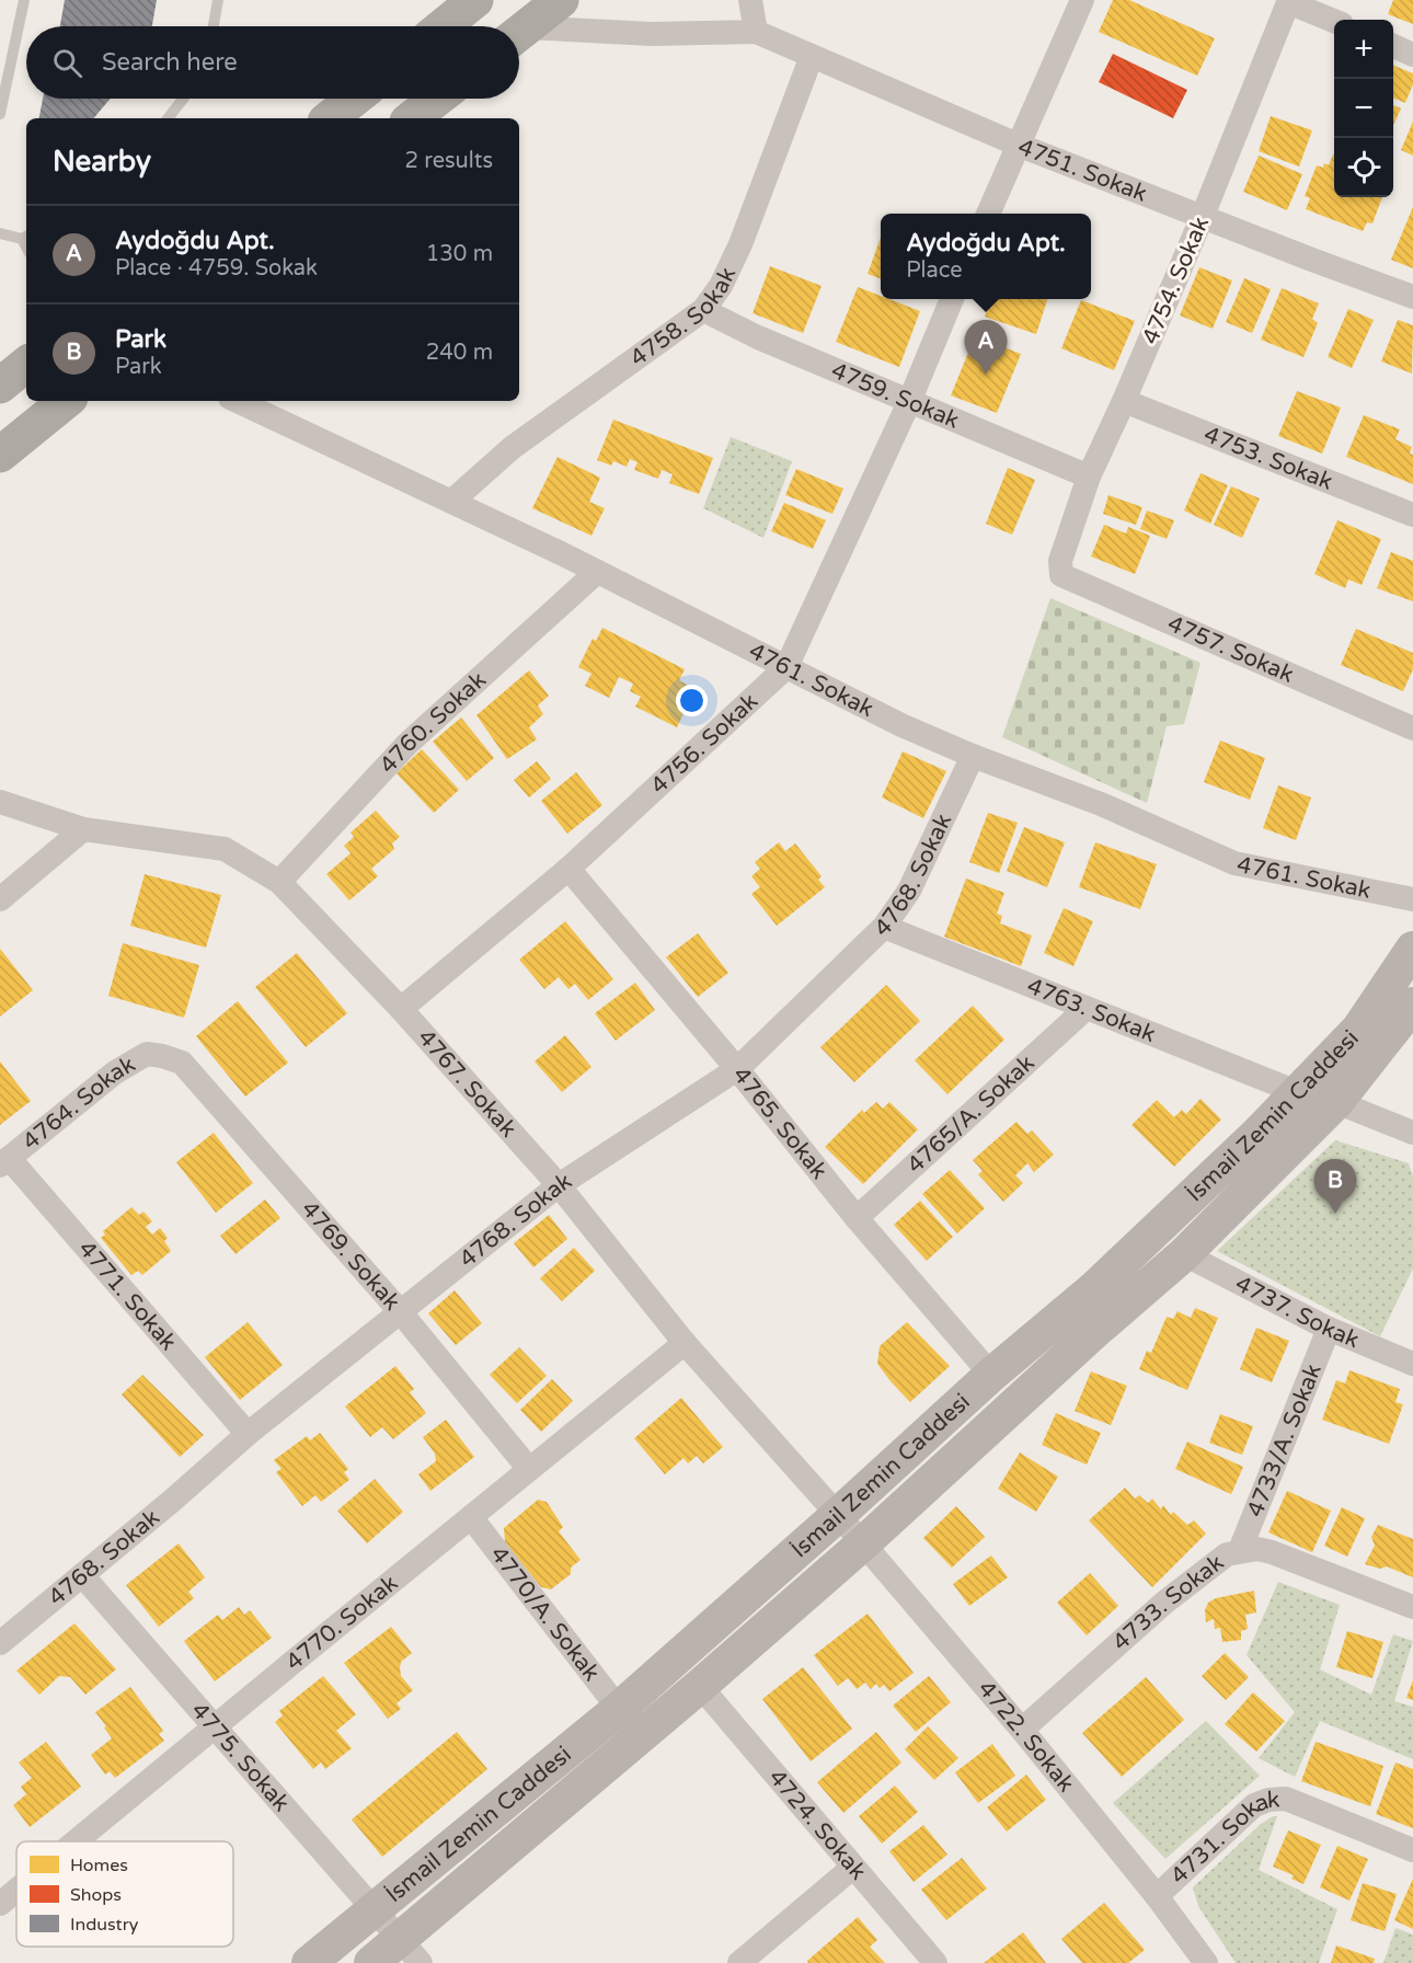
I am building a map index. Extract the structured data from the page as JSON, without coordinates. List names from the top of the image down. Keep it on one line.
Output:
{"streets":{"main road":["İsmail Zemin Caddesi"],"street":["4751. Sokak","4754. Sokak","4758. Sokak","4759. Sokak","4753. Sokak","4757. Sokak","4761. Sokak","4760. Sokak","4756. Sokak","4768. Sokak","4763. Sokak","4767. Sokak","4764. Sokak","4765/A. Sokak","4765. Sokak","4769. Sokak","4771. Sokak","4737. Sokak","4733/A. Sokak","4733. Sokak","4770/A. Sokak","4770. Sokak","4722. Sokak","4775. Sokak","4724. Sokak","4731. Sokak"]},"crossings":[["4751. Sokak","4754. Sokak"],["4751. Sokak","4758. Sokak"],["4754. Sokak","4759. Sokak"],["4754. Sokak","4753. Sokak"],["4754. Sokak","4757. Sokak"],["4758. Sokak","4759. Sokak"],["4758. Sokak","4761. Sokak"],["4759. Sokak","4756. Sokak"],["4761. Sokak","4760. Sokak"],["4761. Sokak","4756. Sokak"],["4761. Sokak","4768. Sokak"],["4760. Sokak","4767. Sokak"],["4756. Sokak","4767. Sokak"],["4756. Sokak","4765. Sokak"],["4768. Sokak","4763. Sokak"],["4768. Sokak","4767. Sokak"],["4768. Sokak","4765. Sokak"],["4768. Sokak","4769. Sokak"],["4768. Sokak","4771. Sokak"],["4768. Sokak","4775. Sokak"],["4763. Sokak","4765/A. Sokak"],["4763. Sokak","İsmail Zemin Caddesi"],["4767. Sokak","İsmail Zemin Caddesi"],["4767. Sokak","4770. Sokak"],["4767. Sokak","4722. Sokak"],["4764. Sokak","4769. Sokak"],["4764. Sokak","4771. Sokak"],["4765/A. Sokak","4765. Sokak"],["İsmail Zemin Caddesi","4765. Sokak"],["İsmail Zemin Caddesi","4737. Sokak"],["İsmail Zemin Caddesi","4770/A. Sokak"],["İsmail Zemin Caddesi","4722. Sokak"],["İsmail Zemin Caddesi","4775. Sokak"],["İsmail Zemin Caddesi","4724. Sokak"],["4769. Sokak","4770. Sokak"],["4737. Sokak","4733/A. Sokak"],["4733/A. Sokak","4733. Sokak"],["4733. Sokak","4722. Sokak"],["4770/A. Sokak","4770. Sokak"],["4770. Sokak","4775. Sokak"],["4722. Sokak","4731. Sokak"]],"legend":["Homes","Shops","Industry"],"page":{"map_buttons":["+","−"],"search":"Search here","heading":["Nearby","2 results"],"list":[{"mark":"A","name":"Aydoğdu Apt.","note":"Place · 4759. Sokak","value":"130 m"},{"mark":"B","name":"Park","note":"Park","value":"240 m"}],"popup":["Aydoğdu Apt.","Place"],"pins":["A","B"]}}
